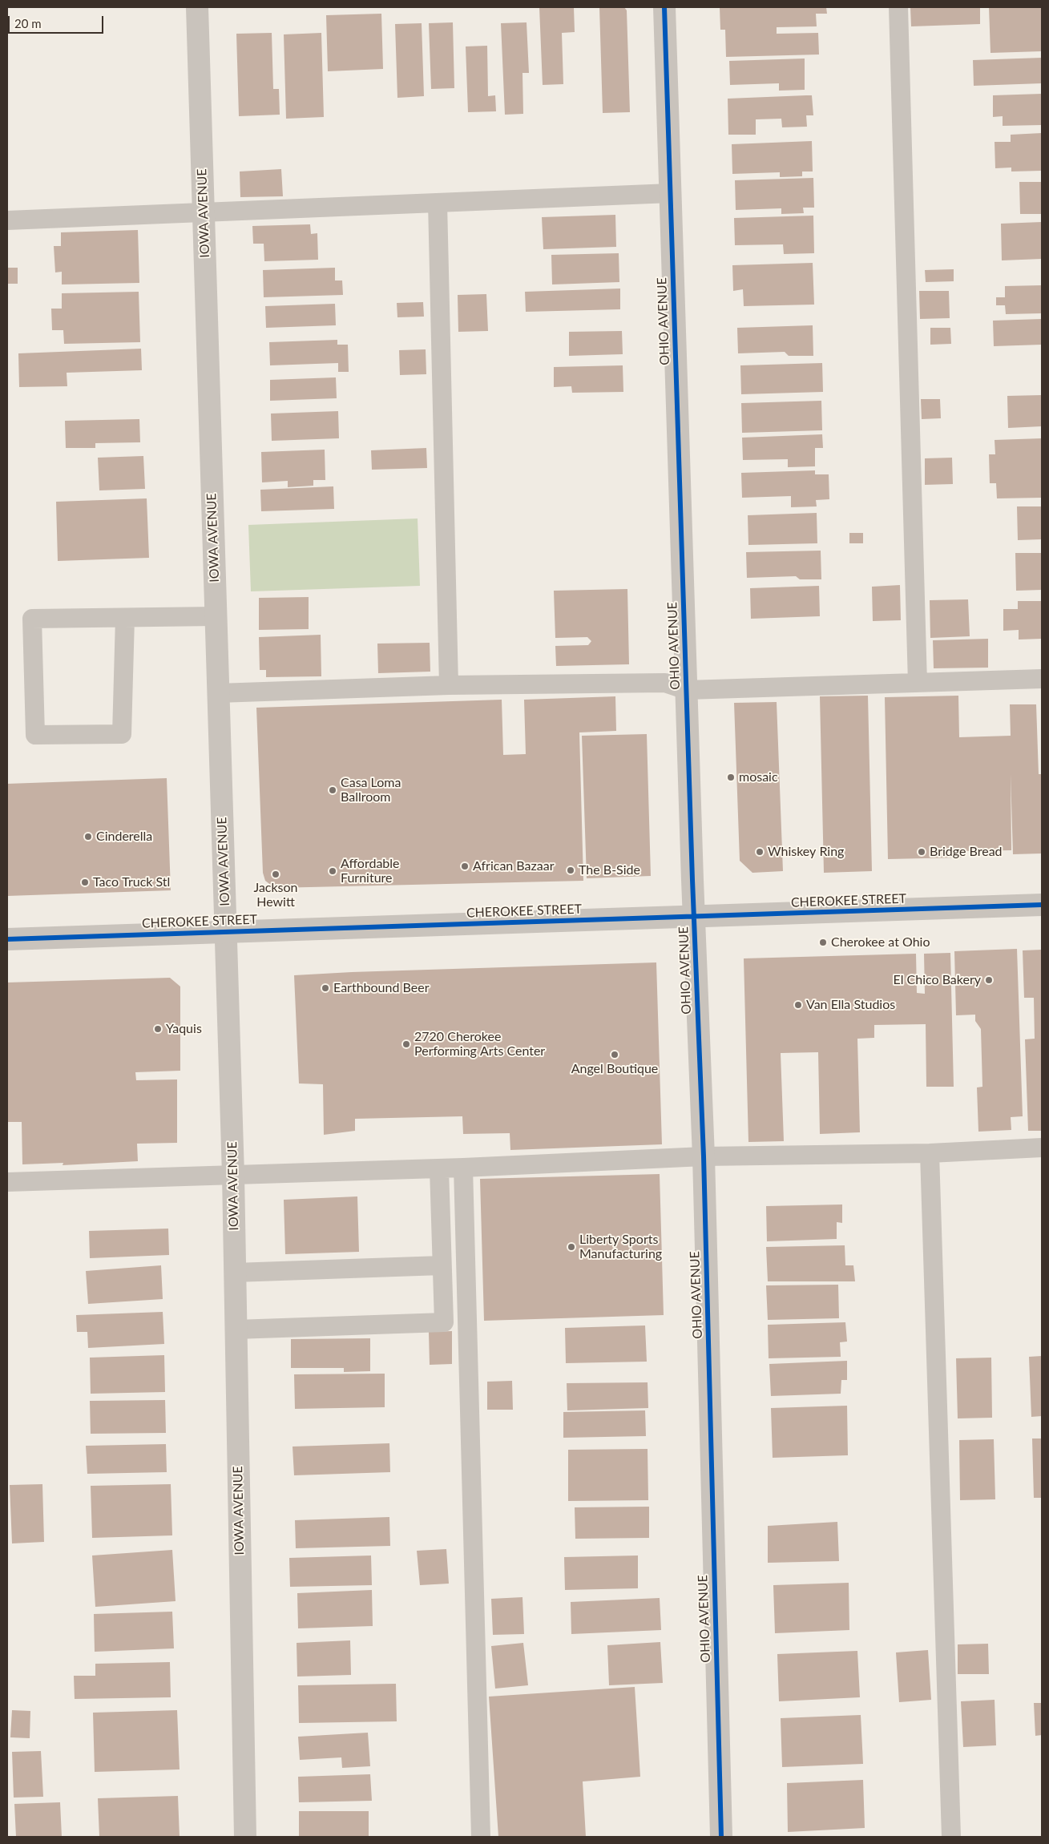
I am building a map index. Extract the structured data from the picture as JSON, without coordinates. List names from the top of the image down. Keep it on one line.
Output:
{"streets":{"street":["IOWA AVENUE","OHIO AVENUE","CHEROKEE STREET"]},"crossings":[["IOWA AVENUE","CHEROKEE STREET"],["OHIO AVENUE","CHEROKEE STREET"]],"places":["mosaic","Casa Loma Ballroom","Cinderella","Whiskey Ring","Bridge Bread","African Bazaar","The B-Side","Affordable Furniture","Jackson Hewitt","Taco Truck Stl","Cherokee at Ohio","El Chico Bakery","Earthbound Beer","Van Ella Studios","Yaquis","2720 Cherokee Performing Arts Center","Angel Boutique","Liberty Sports Manufacturing"],"scale_bar":"20 m"}
